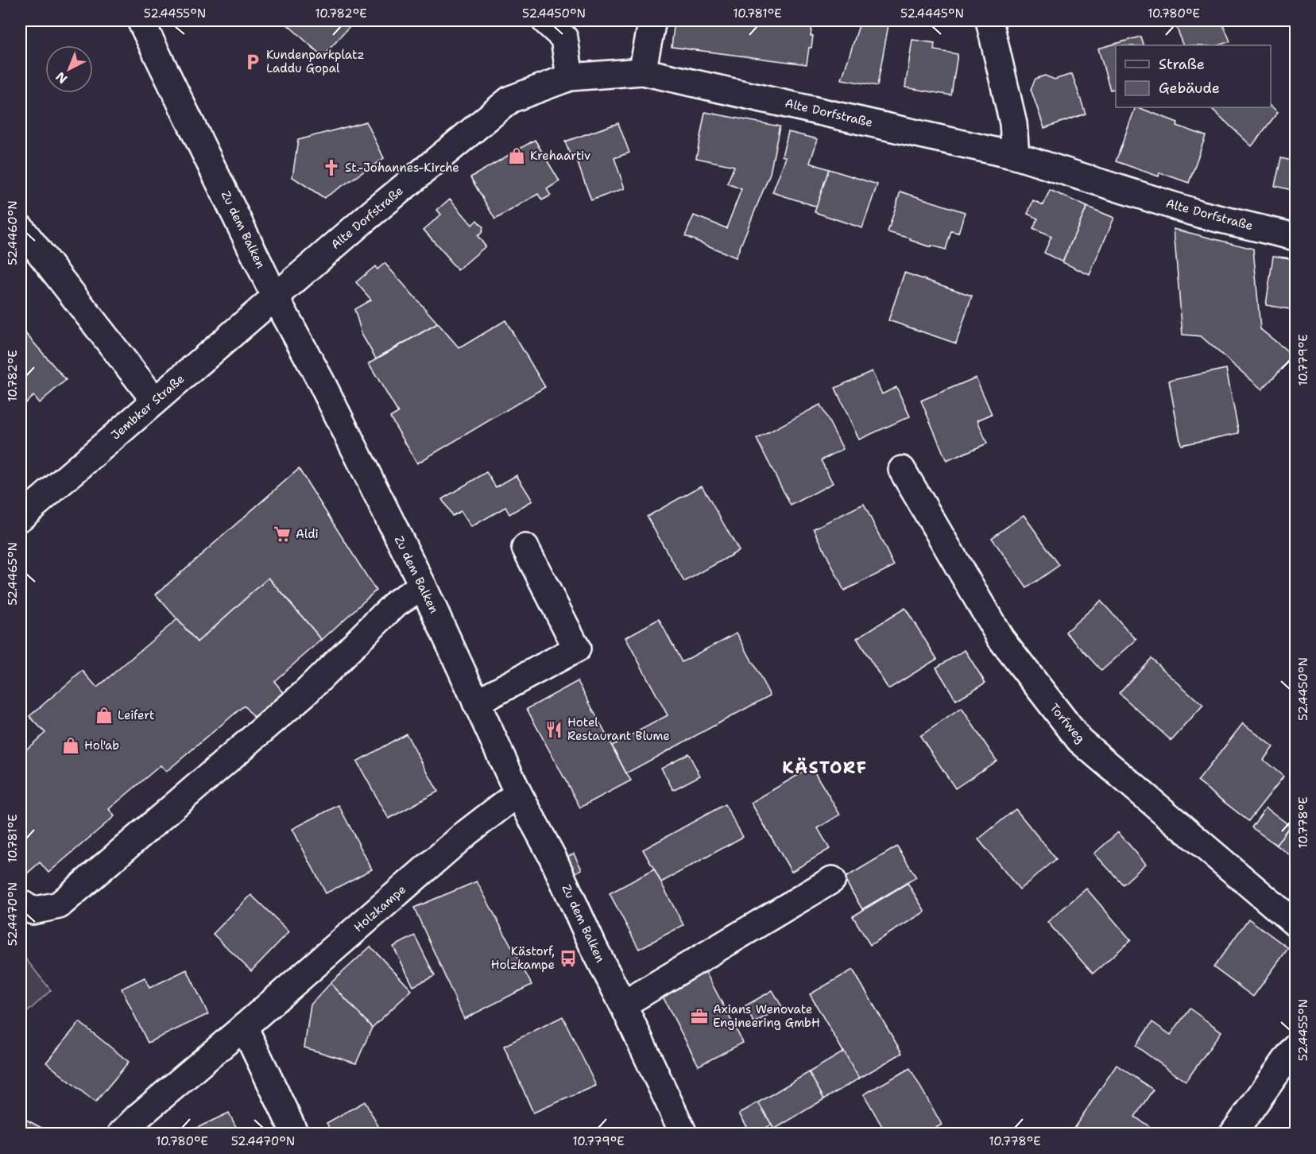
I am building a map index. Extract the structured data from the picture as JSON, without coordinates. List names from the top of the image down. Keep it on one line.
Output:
{"streets":{"street":["Alte Dorfstraße","Zu dem Balken","Jembker Straße","Torfweg","Holzkampe"]},"crossings":[["Alte Dorfstraße","Zu dem Balken"],["Alte Dorfstraße","Jembker Straße"],["Zu dem Balken","Jembker Straße"],["Zu dem Balken","Holzkampe"]],"districts":["KÄSTORF"],"places":{"parking":["Kundenparkplatz Laddu Gopal"],"shop":["Krehaartiv","Leifert","Hol'ab"],"church":["St.-Johannes-Kirche"],"supermarket":["Aldi"],"restaurant":["Hotel Restaurant Blume"],"bus stop":["Kästorf, Holzkampe"],"office":["Axians Wenovate Engineering GmbH"]},"legend":["Straße","Gebäude"],"north":"bottom left","coordinates":["52.4455°N","10.782°E","52.4450°N","10.781°E","52.4445°N","10.780°E","52.4460°N","10.779°E","52.4465°N","10.778°E","52.4470°N"]}
